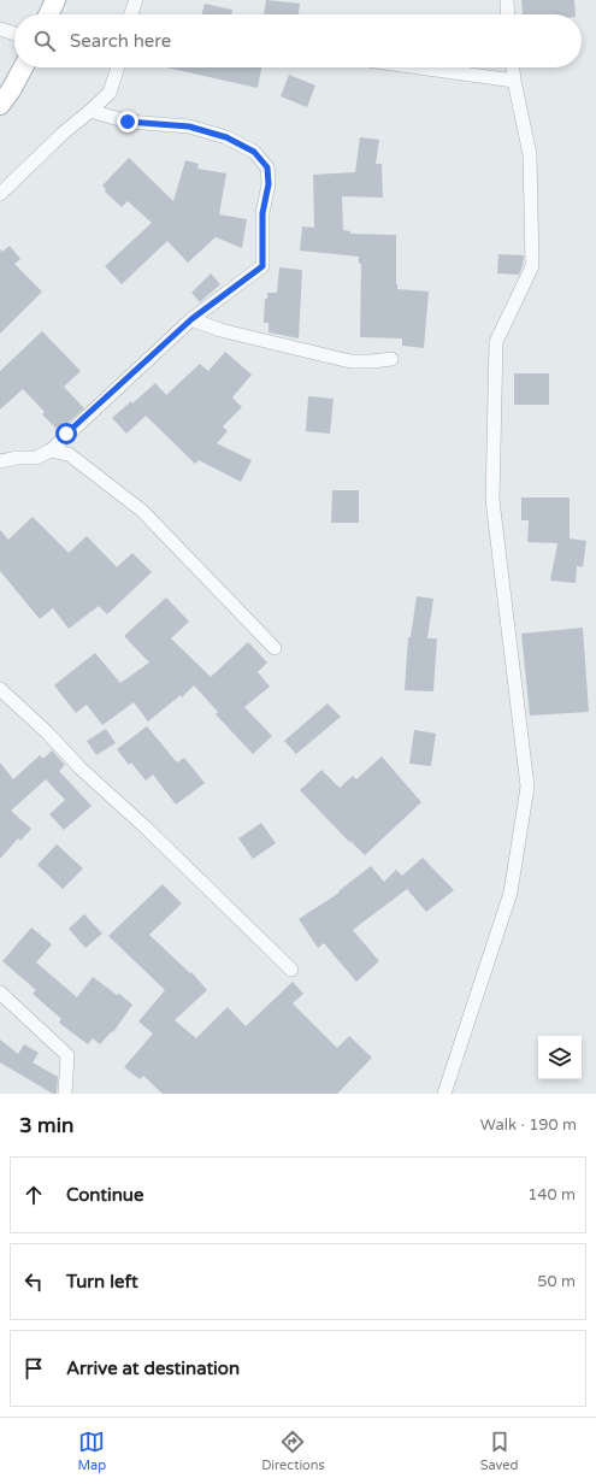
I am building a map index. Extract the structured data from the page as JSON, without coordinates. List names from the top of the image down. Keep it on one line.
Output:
{"page":{"search":"Search here","heading":["3 min","Walk · 190 m"],"list":[["Continue","140 m"],["Turn left","50 m"],"Arrive at destination"],"nav":["Map","Directions","Saved"]}}
